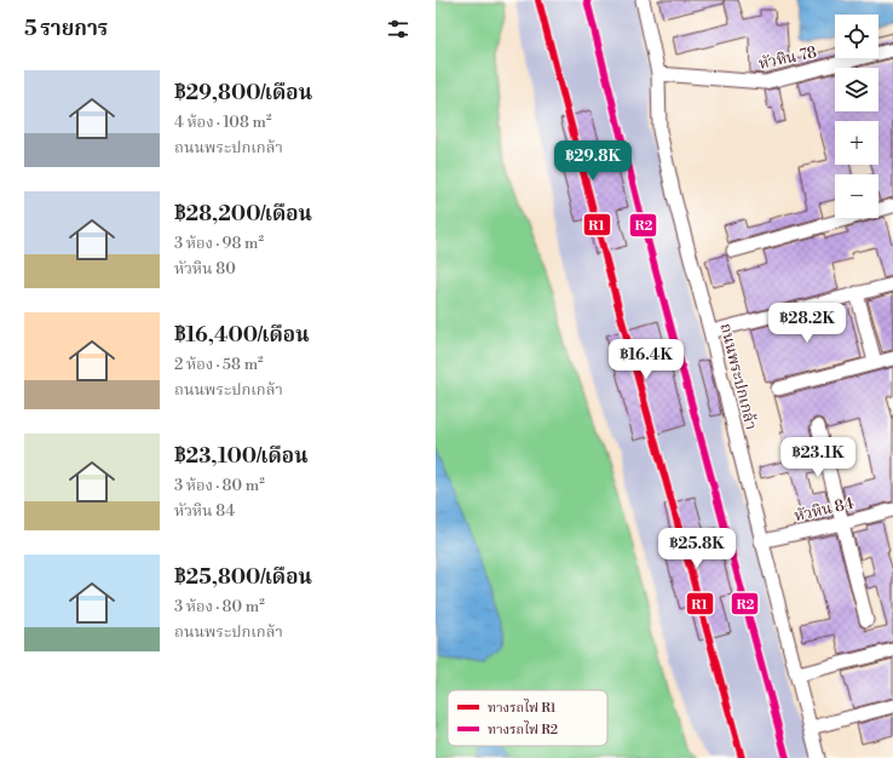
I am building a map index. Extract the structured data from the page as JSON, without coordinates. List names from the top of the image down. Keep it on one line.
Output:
{"streets":{"street":["หัวหิน 78","ถนนพระปกเกล้า","หัวหิน 84"]},"crossings":[["หัวหิน 78","ถนนพระปกเกล้า"],["ถนนพระปกเกล้า","หัวหิน 84"]],"lines":["rail line R1","rail line R2"],"legend":["ทางรถไฟ R1","ทางรถไฟ R2"],"page":{"heading":"5 รายการ","map_buttons":["+","−"],"list":[{"name":"฿29,800/เดือน","note":"4 ห้อง · 108 m² · ถนนพระปกเกล้า"},{"name":"฿28,200/เดือน","note":"3 ห้อง · 98 m² · หัวหิน 80"},{"name":"฿16,400/เดือน","note":"2 ห้อง · 58 m² · ถนนพระปกเกล้า"},{"name":"฿23,100/เดือน","note":"3 ห้อง · 80 m² · หัวหิน 84"},{"name":"฿25,800/เดือน","note":"3 ห้อง · 80 m² · ถนนพระปกเกล้า"}],"price":["฿29.8K","฿28.2K","฿16.4K","฿23.1K","฿25.8K"]}}
